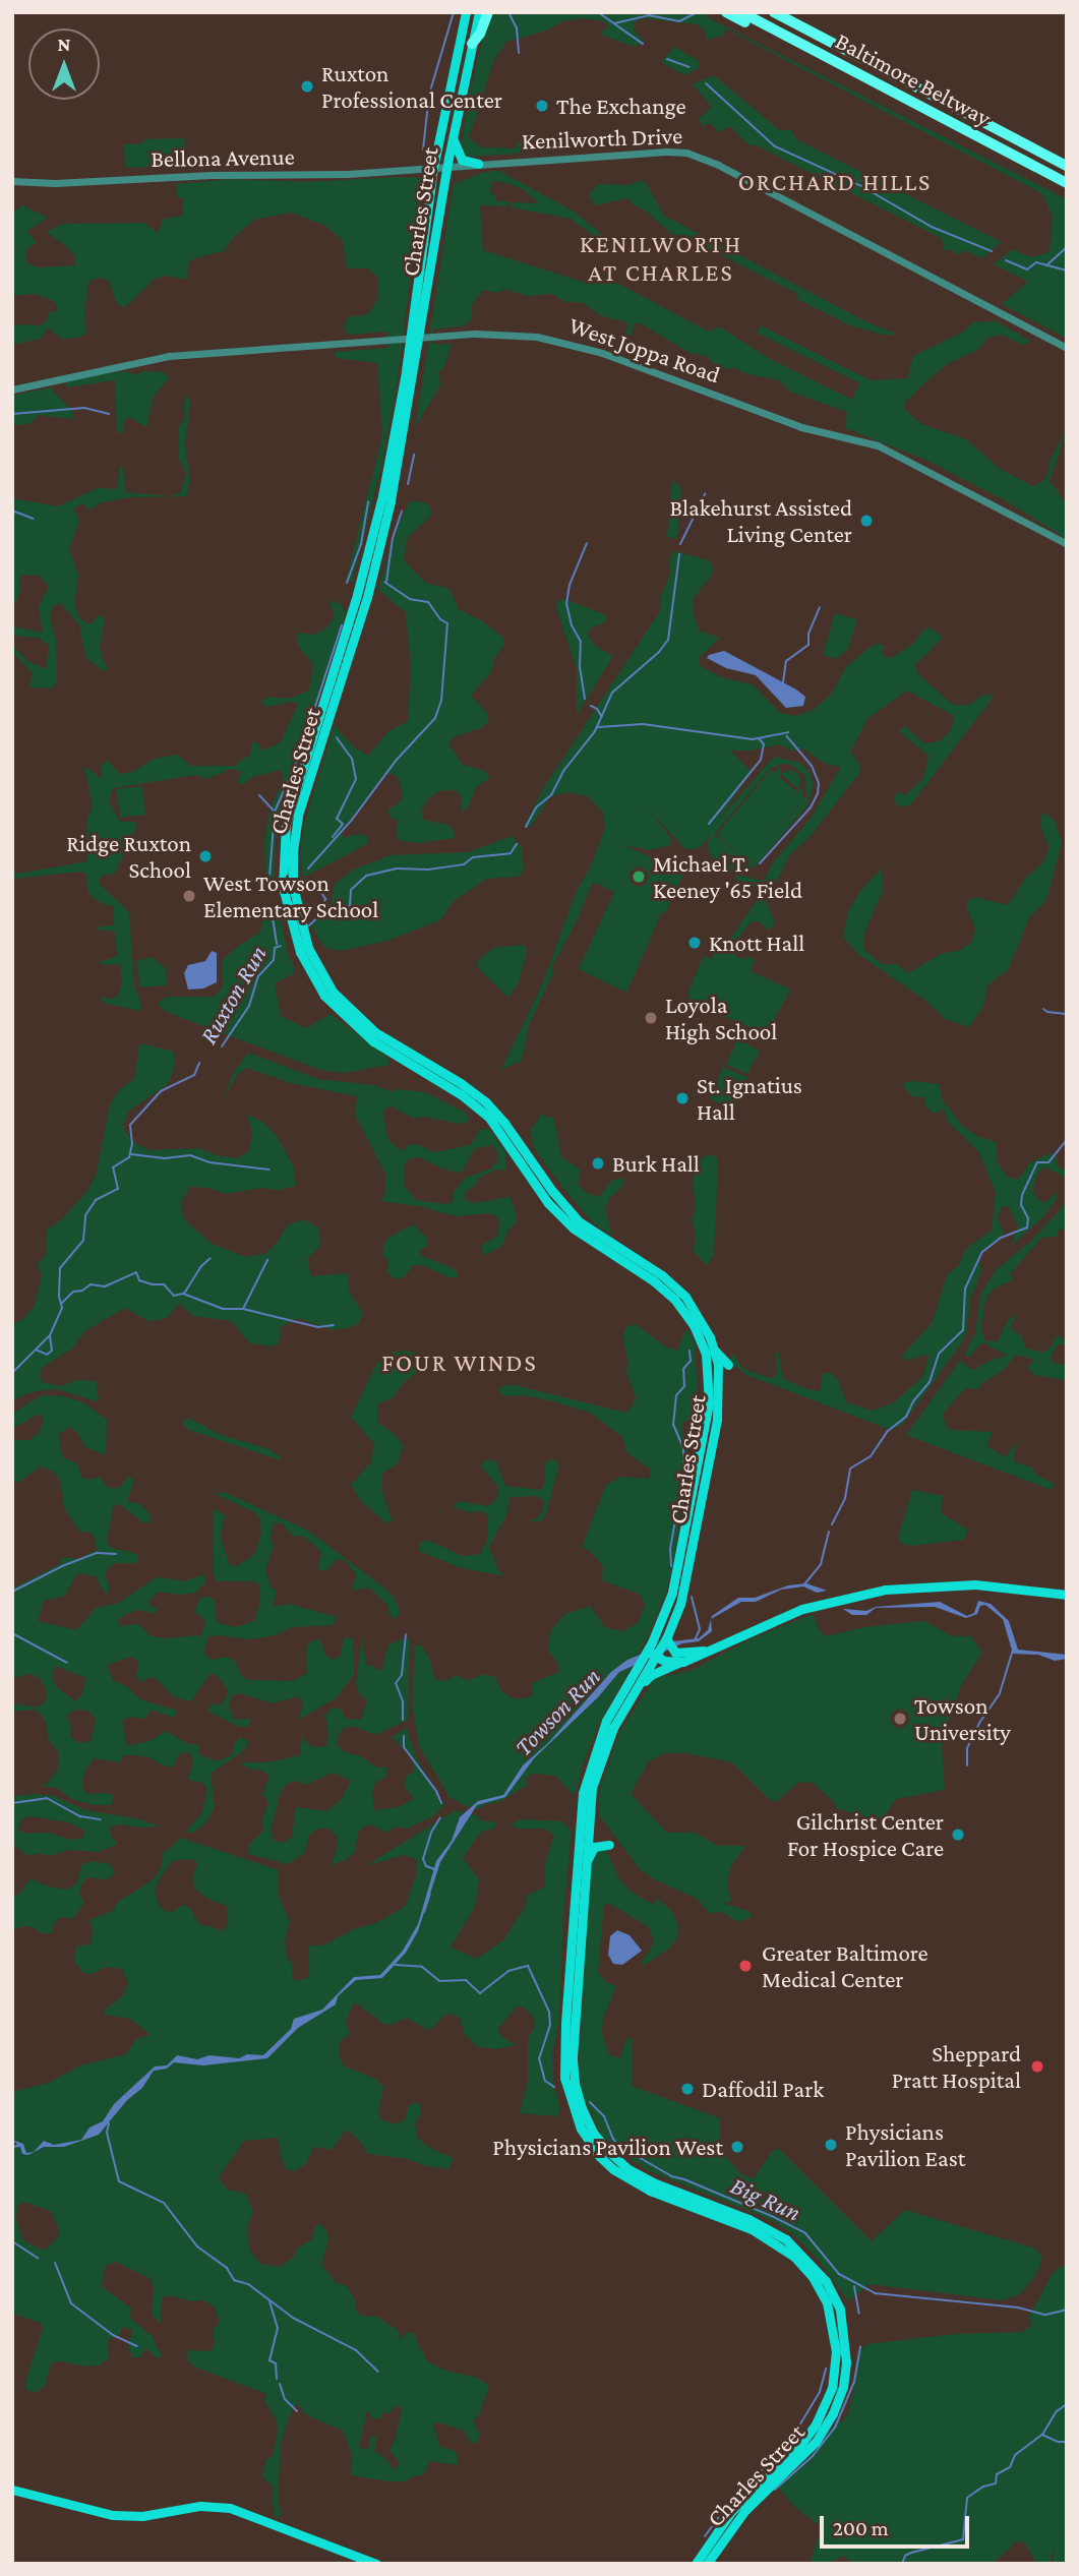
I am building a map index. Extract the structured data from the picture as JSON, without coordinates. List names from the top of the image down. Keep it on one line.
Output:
{"streets":{"highway":["Baltimore Beltway"],"main road":["Charles Street"],"street":["Kenilworth Drive","Bellona Avenue","West Joppa Road"]},"crossings":[["Kenilworth Drive","Bellona Avenue"],["Kenilworth Drive","Charles Street"],["Bellona Avenue","Charles Street"]],"districts":["ORCHARD HILLS","KENILWORTH AT CHARLES","FOUR WINDS"],"water":["Ruxton Run","Towson Run","Big Run"],"places":["Ruxton Professional Center","The Exchange","Blakehurst Assisted Living Center","Ridge Ruxton School","Michael T. Keeney '65 Field","West Towson Elementary School","Knott Hall","Loyola High School","St. Ignatius Hall","Burk Hall","Towson University","Gilchrist Center For Hospice Care","Greater Baltimore Medical Center","Sheppard Pratt Hospital","Daffodil Park","Physicians Pavilion East","Physicians Pavilion West"],"scale_bar":"200 m","north":"top"}
